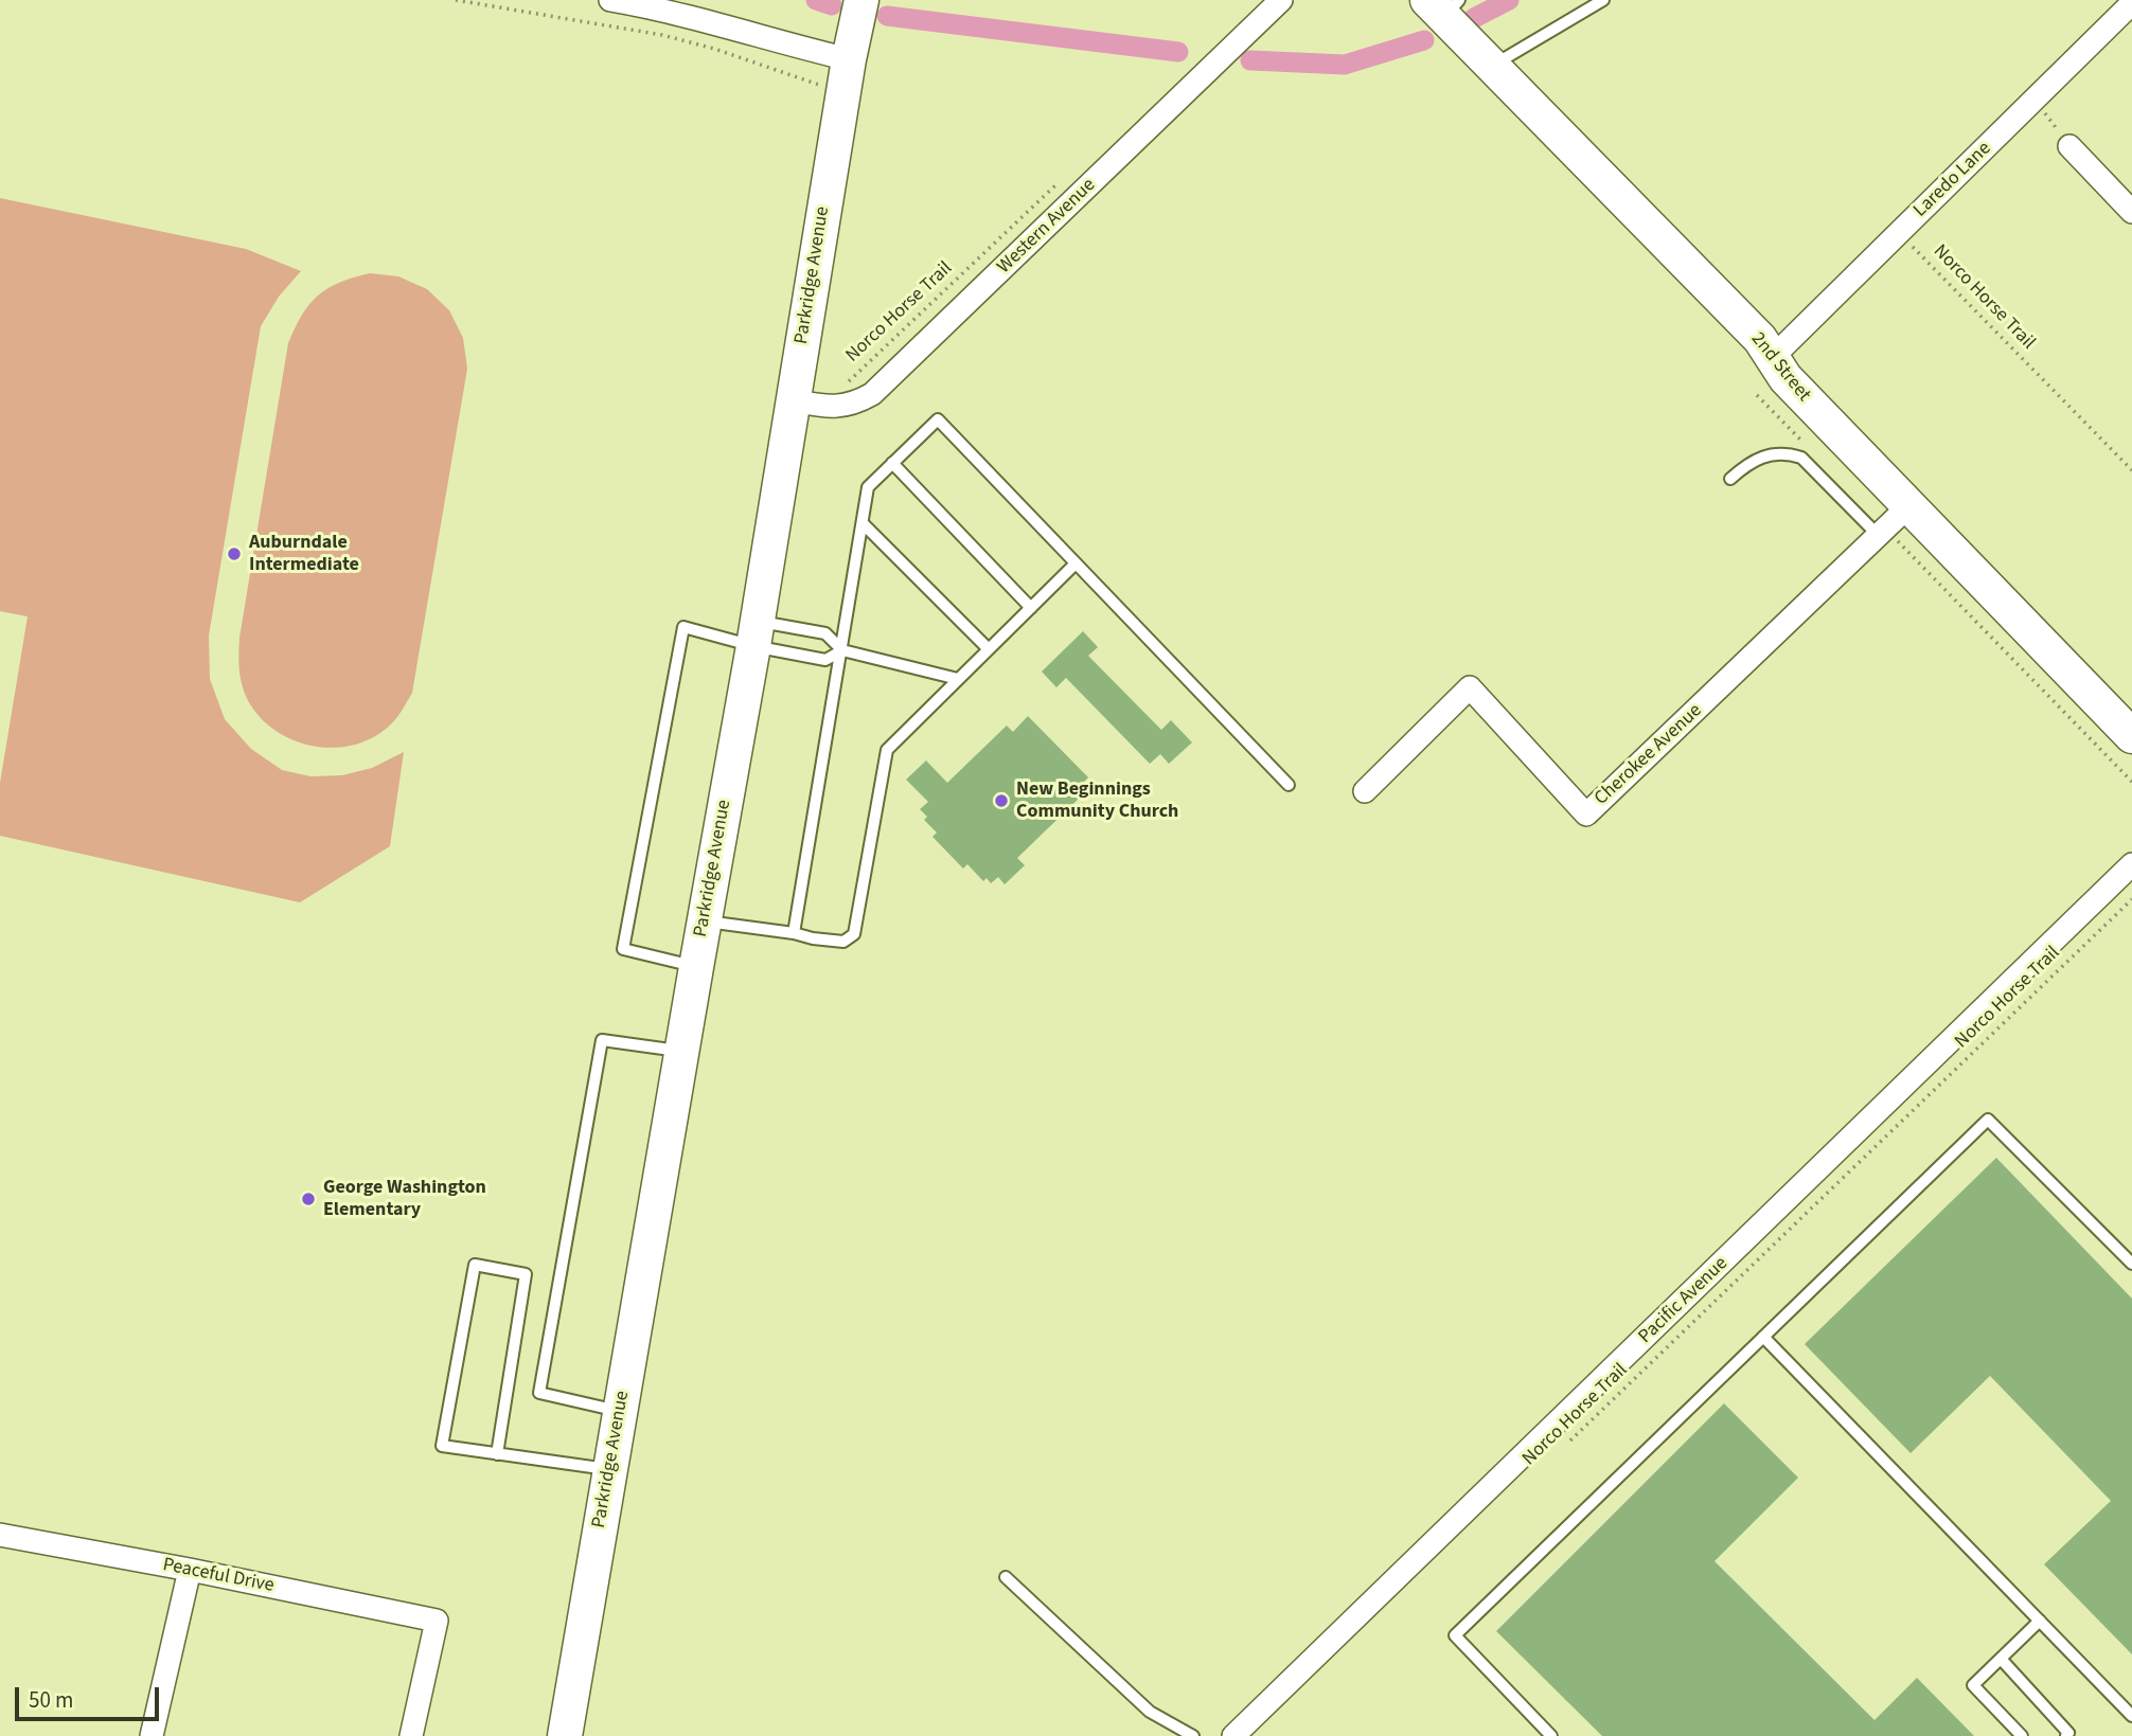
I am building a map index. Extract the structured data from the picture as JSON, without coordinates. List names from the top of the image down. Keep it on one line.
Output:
{"streets":{"street":["Laredo Lane","Western Avenue","Parkridge Avenue","2nd Street","Cherokee Avenue","Pacific Avenue","Peaceful Drive"],"path":["Norco Horse Trail"]},"crossings":[["Laredo Lane","2nd Street"],["Western Avenue","Parkridge Avenue"],["2nd Street","Cherokee Avenue"]],"places":["Auburndale Intermediate","New Beginnings Community Church","George Washington Elementary"],"scale_bar":"50 m"}
